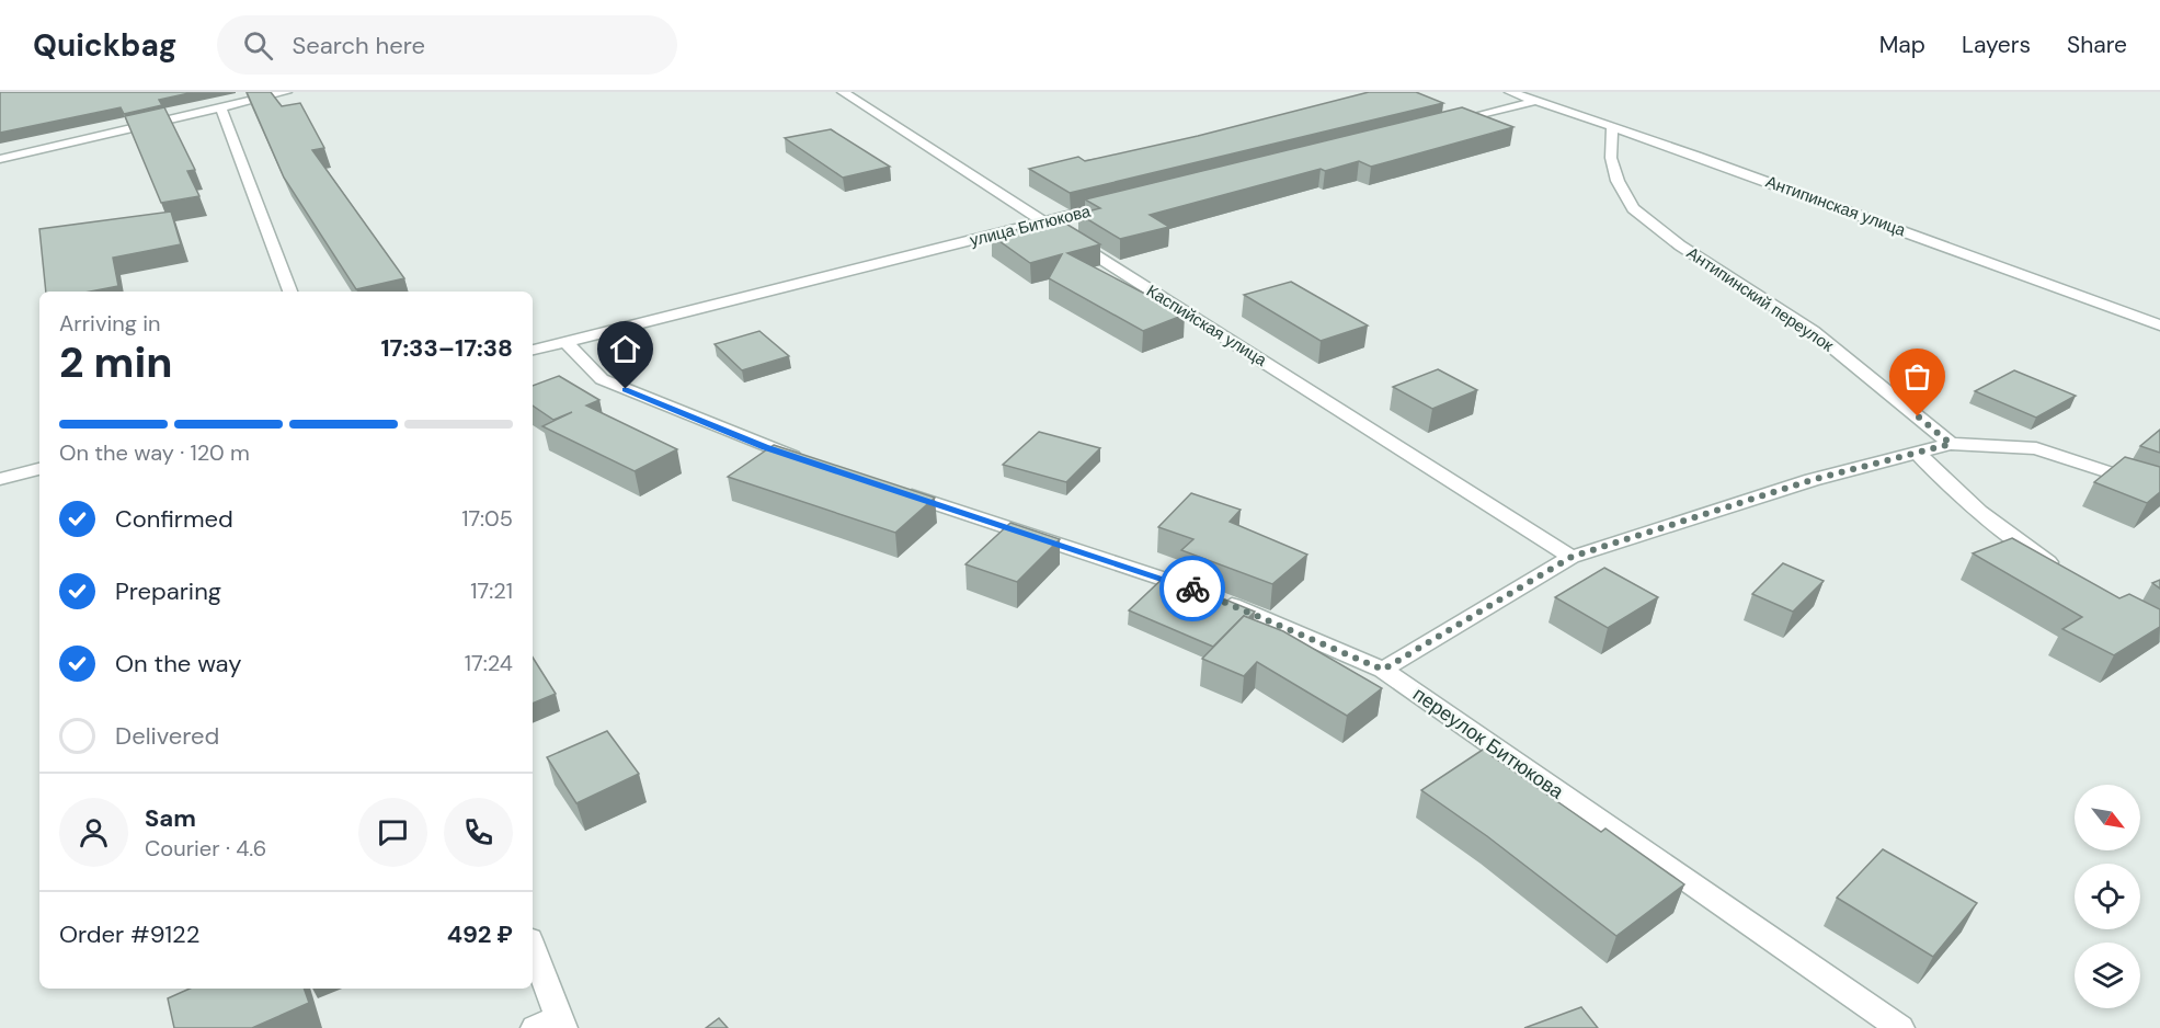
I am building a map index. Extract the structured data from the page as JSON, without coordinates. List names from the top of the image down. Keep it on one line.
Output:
{"streets":{"street":["Антипинская улица","улица Битюкова","Антипинский переулок","Каспийская улица","переулок Битюкова"]},"crossings":[["Антипинская улица","Антипинский переулок"],["улица Битюкова","Каспийская улица"]],"north":"bottom right","page":{"header":"Quickbag","search":"Search here","nav":["Map","Layers","Share"],"heading":["2 min","Arriving in","17:33–17:38"],"panel":["Sam","Courier · 4.6","Order #9122","492 ₽"],"bar":"On the way · 120 m","list":[["Confirmed","17:05"],["Preparing","17:21"],["On the way","17:24"],"Delivered"]}}
